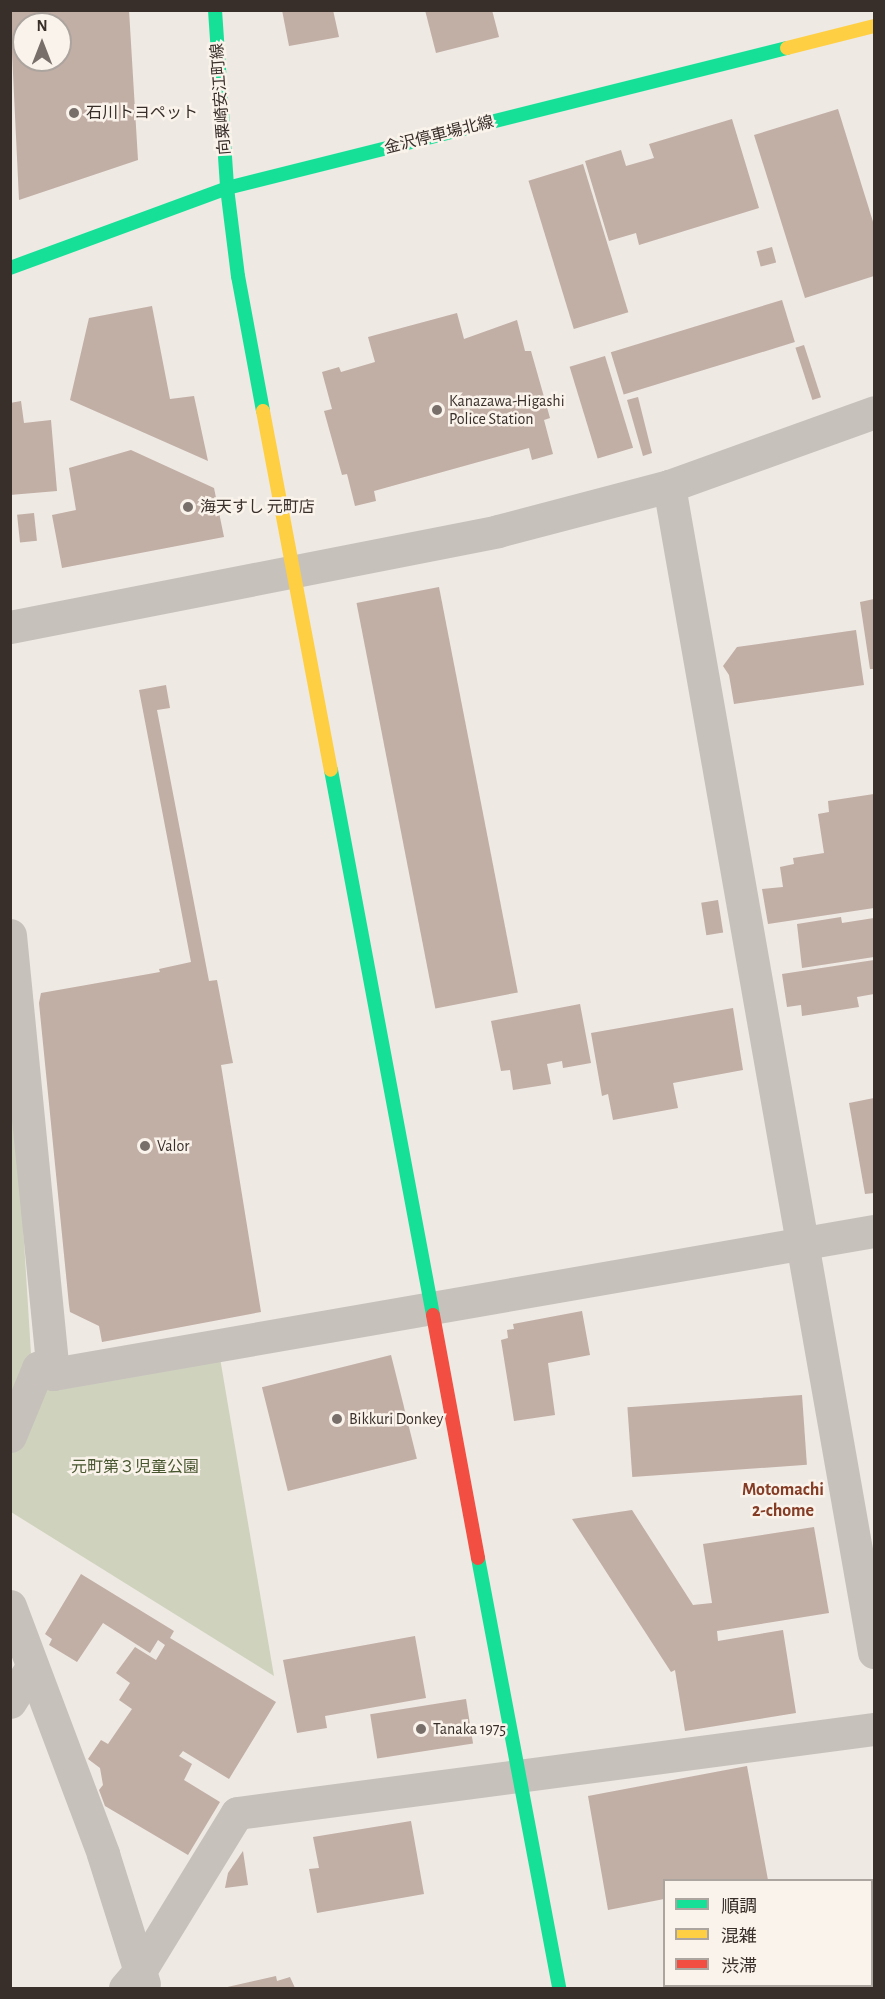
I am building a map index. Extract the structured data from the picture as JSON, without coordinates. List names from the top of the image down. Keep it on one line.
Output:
{"streets":{"street":["向粟崎安江町線","金沢停車場北線"]},"crossings":[["向粟崎安江町線","金沢停車場北線"]],"districts":["Motomachi 2-chome"],"parks":["元町第３児童公園"],"places":["石川トヨペット","Kanazawa-Higashi Police Station","海天すし 元町店","Valor","Bikkuri Donkey","Tanaka 1975"],"legend":["順調","混雑","渋滞"],"north":"top"}
